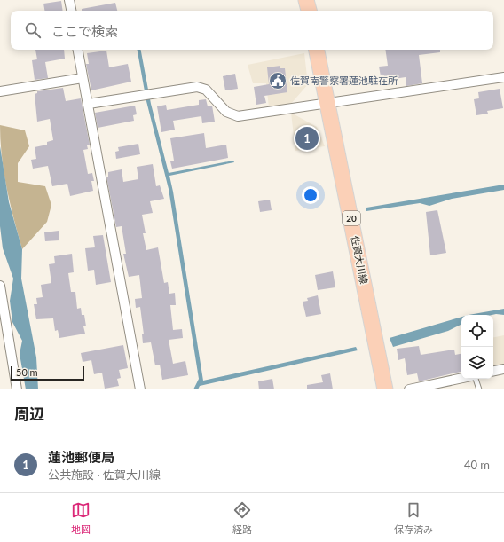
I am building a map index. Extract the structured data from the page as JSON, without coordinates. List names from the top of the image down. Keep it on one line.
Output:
{"streets":{"main road":["20","佐賀大川線"]},"places":{"public building":["佐賀南警察署蓮池駐在所"]},"scale_bar":"50 m","page":{"search":"ここで検索","pins":"1","scale":"50 m","heading":"周辺","list":[{"mark":"1","name":"蓮池郵便局","note":"公共施設 · 佐賀大川線","value":"40 m"}],"nav":["地図","経路","保存済み"]}}
